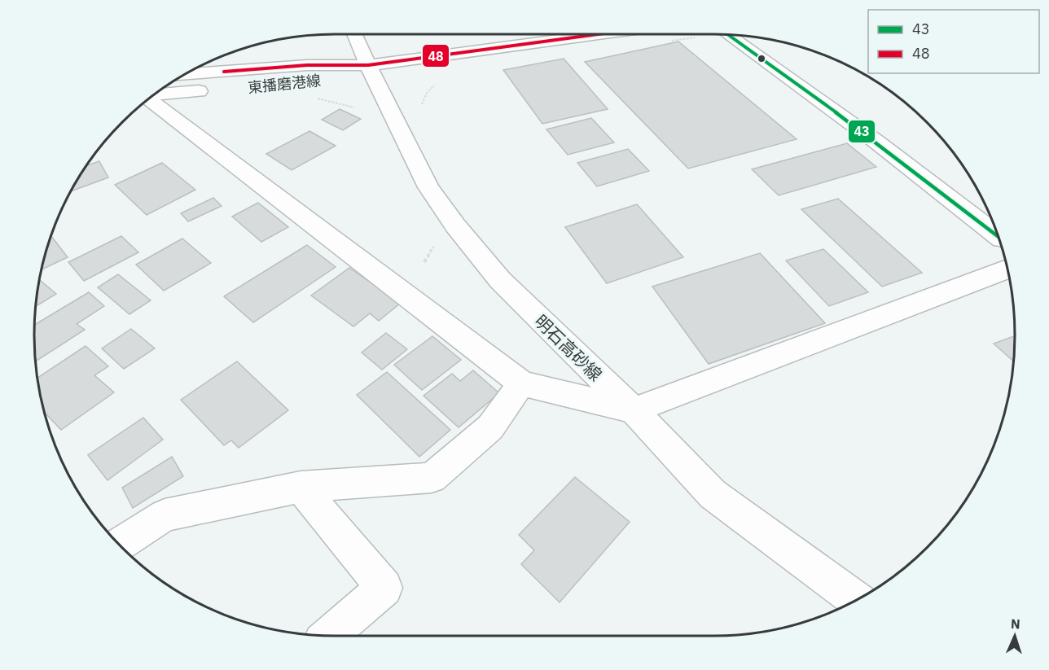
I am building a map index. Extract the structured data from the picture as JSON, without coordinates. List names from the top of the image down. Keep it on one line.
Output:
{"streets":{"street":["東播磨港線","明石高砂線"]},"crossings":[["東播磨港線","明石高砂線"]],"lines":["transit line 48","transit line 43"],"legend":["43","48"],"north":"top"}
